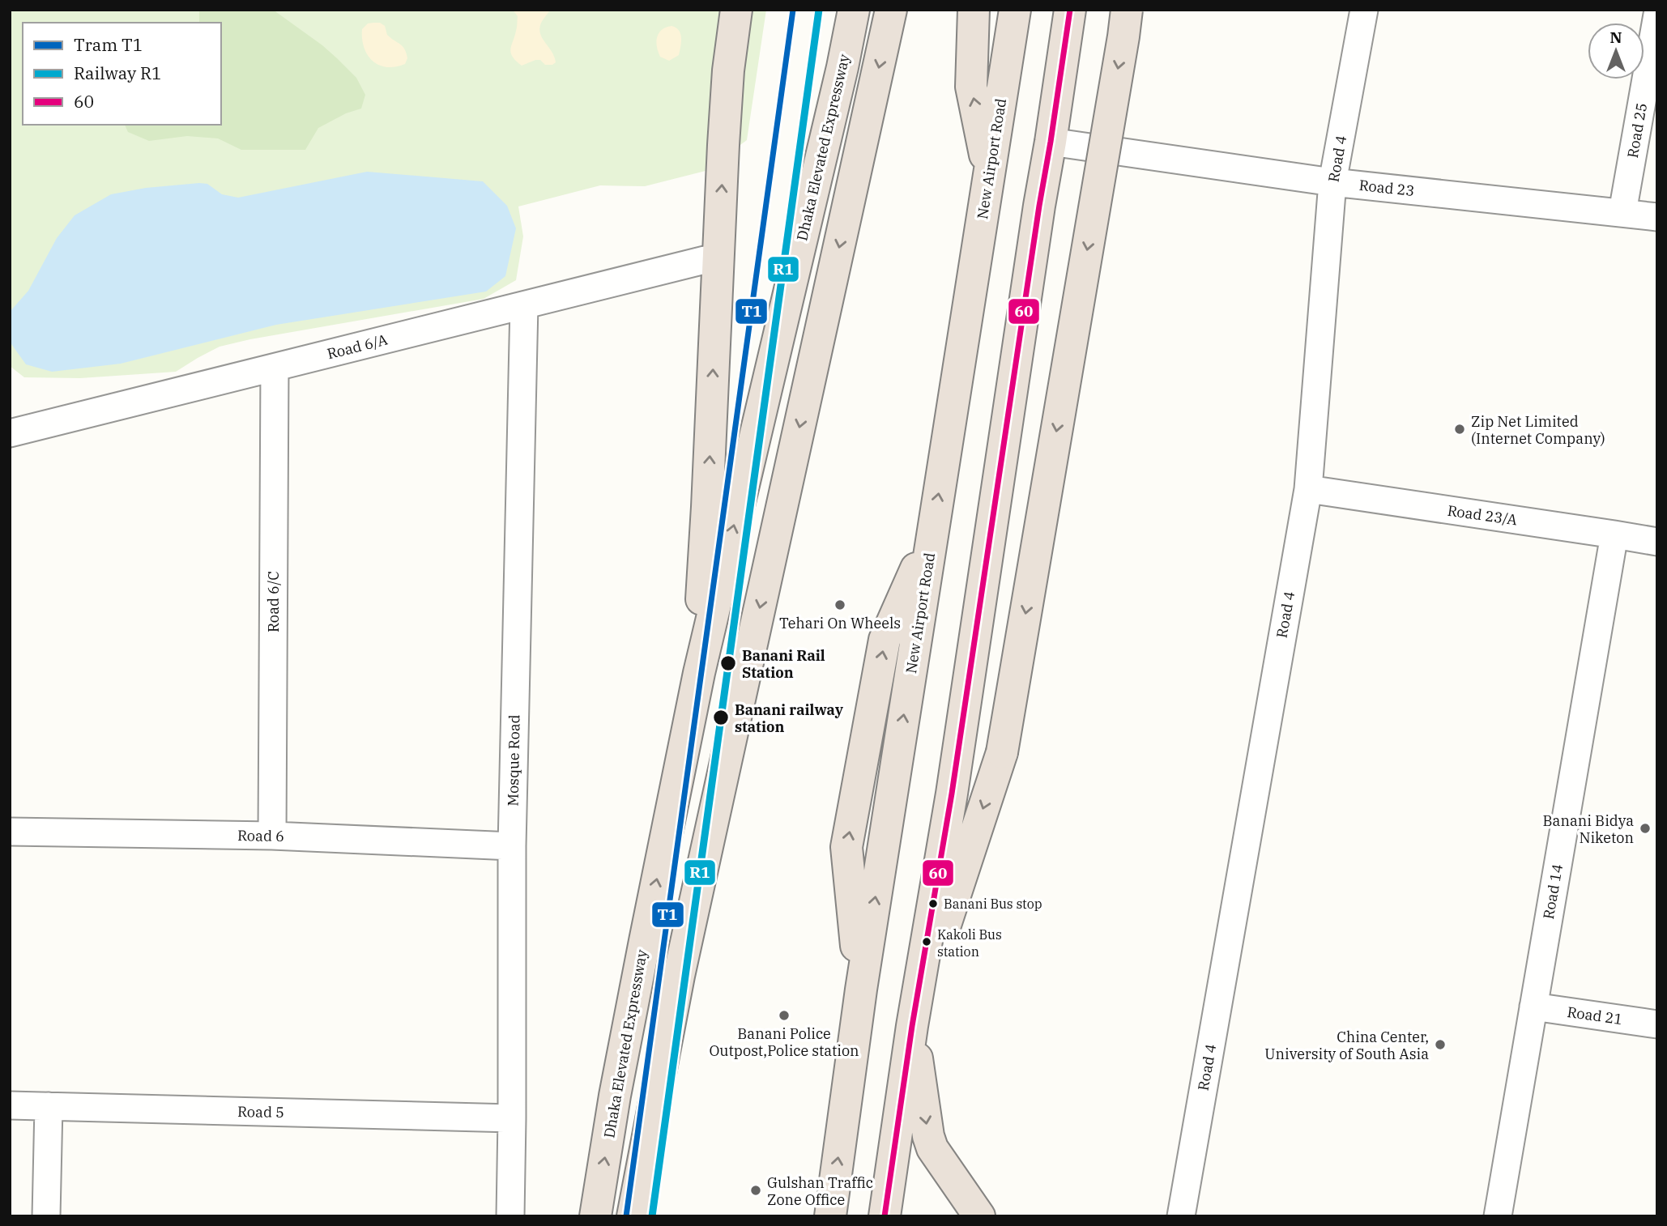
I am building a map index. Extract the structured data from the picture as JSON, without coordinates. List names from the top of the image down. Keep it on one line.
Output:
{"streets":{"highway":["Dhaka Elevated Expressway","New Airport Road"],"street":["Road 25","Road 4","Road 23","Road 6/A","Road 23/A","Road 6/C","Mosque Road","Road 6","Road 14","Road 21","Road 5"]},"crossings":[["Road 25","Road 23"],["Road 4","Road 23"],["Road 4","Road 23/A"],["Road 6/A","Road 6/C"],["Road 6/A","Mosque Road"],["Road 23/A","Road 14"],["Road 6/C","Road 6"],["Mosque Road","Road 6"],["Mosque Road","Road 5"],["Road 14","Road 21"]],"places":["Zip Net Limited (Internet Company)","Tehari On Wheels","Banani Rail Station","Banani railway station","Banani Bidya Niketon","Banani Bus stop","Kakoli Bus station","Banani Police Outpost,Police station","China Center, University of South Asia","Gulshan Traffic Zone Office"],"lines":["tram line T1","rail line R1","transit line 60"],"legend":["Tram T1","Railway R1","60"],"north":"top"}
